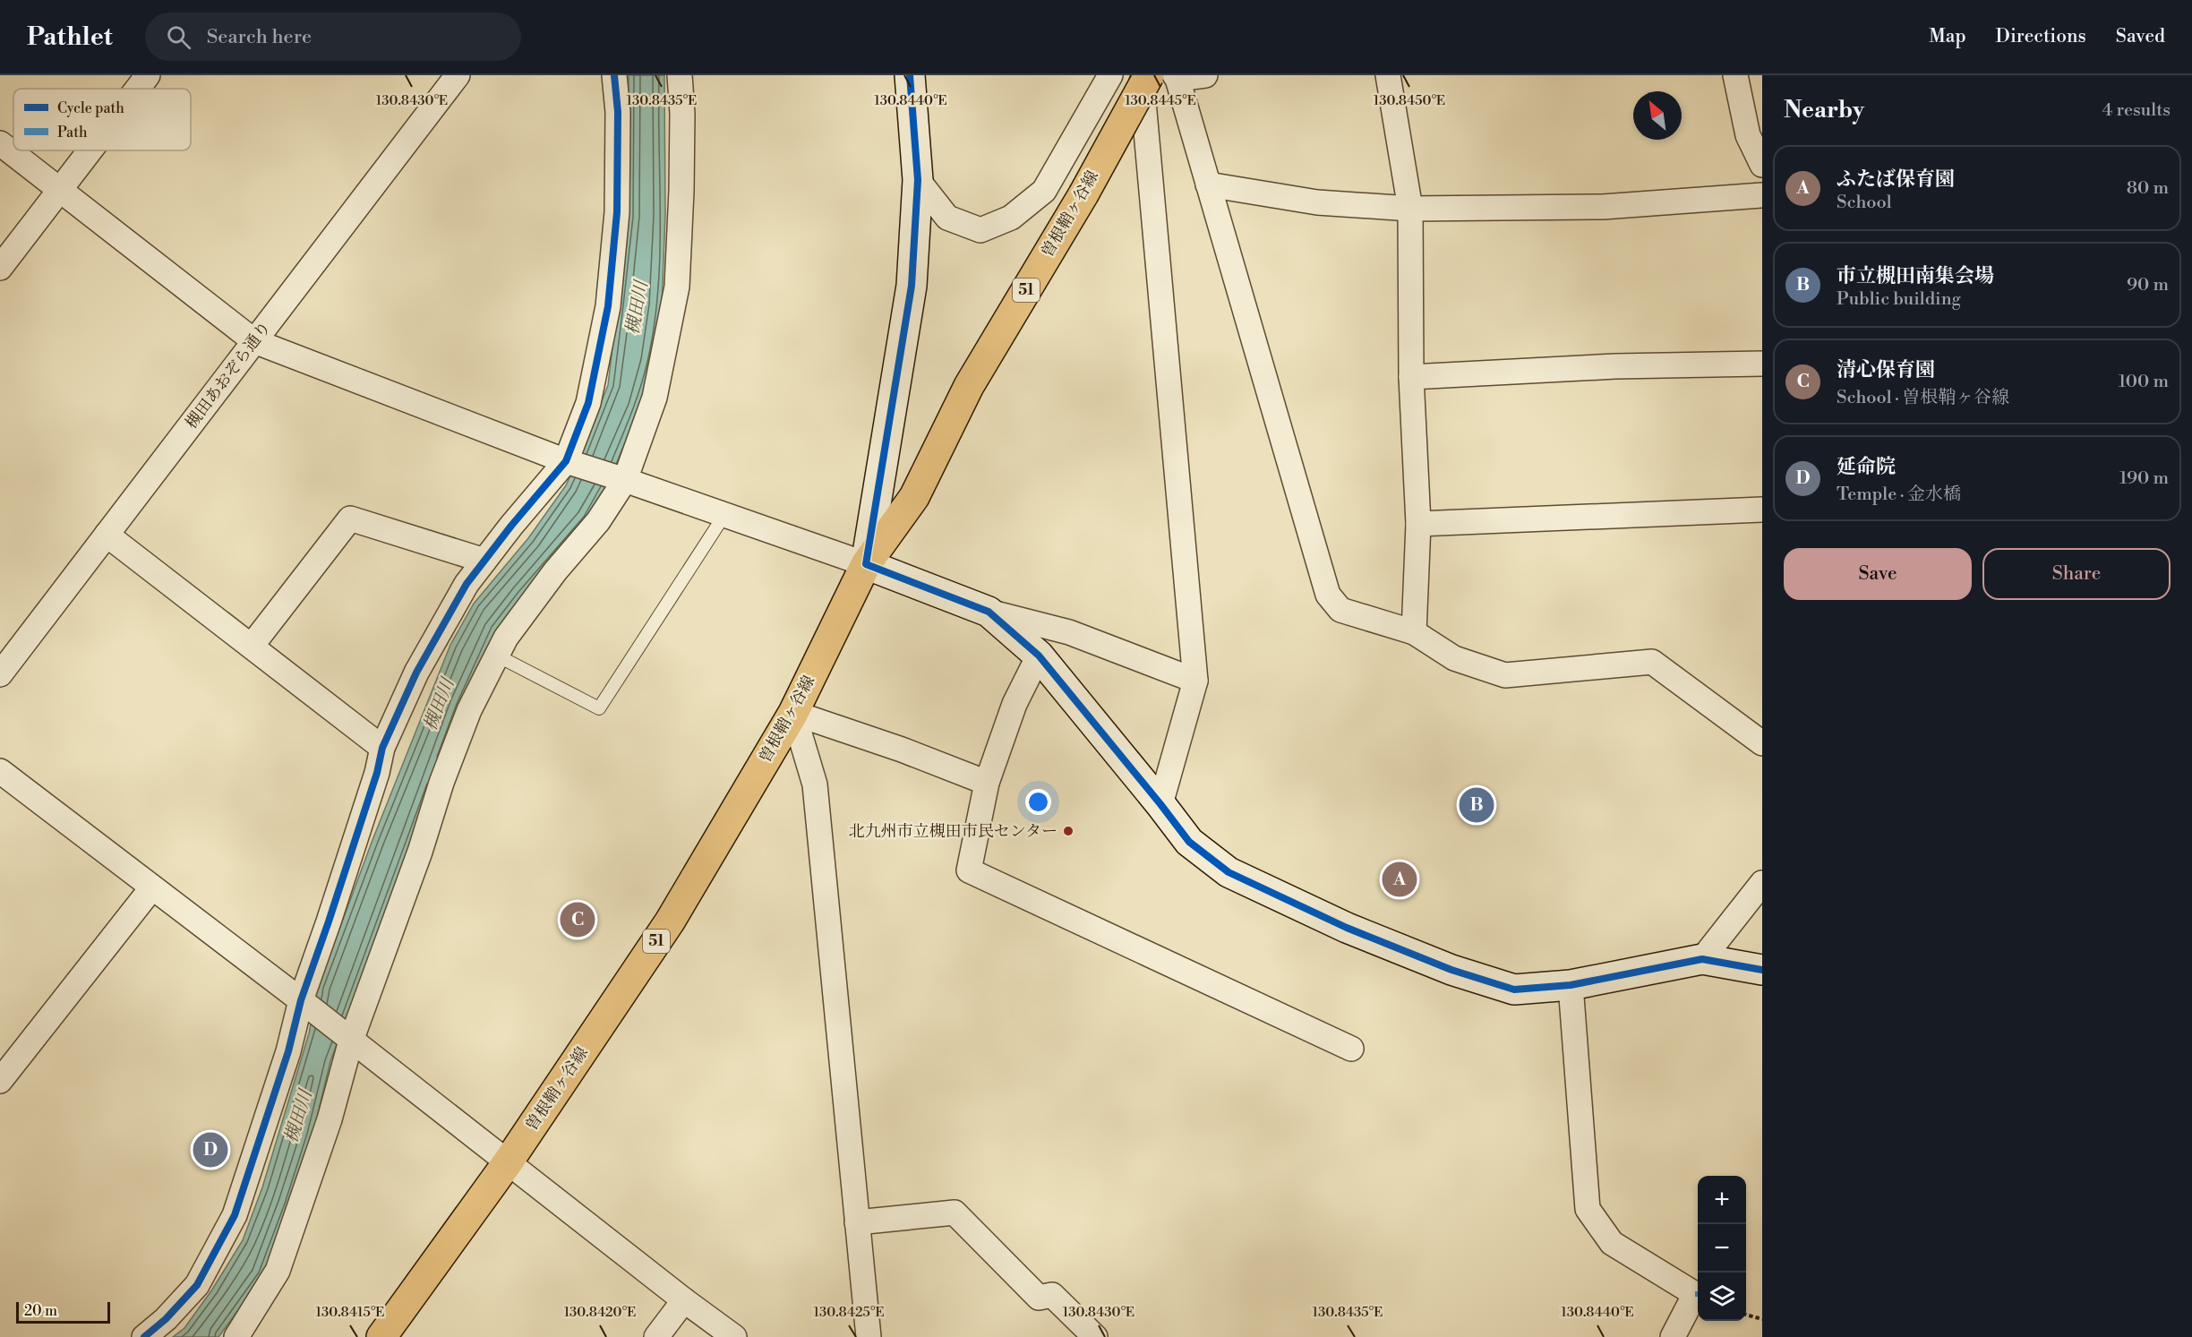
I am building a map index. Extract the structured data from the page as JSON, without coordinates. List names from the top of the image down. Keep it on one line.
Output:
{"streets":{"main road":["曽根鞘ヶ谷線","51"],"street":["槻田あおぞら通り"]},"water":["槻田川"],"places":["北九州市立槻田市民センター"],"legend":["Cycle path","Path"],"scale_bar":"20 m","north":"top left","page":{"header":"Pathlet","search":"Search here","nav":["Map","Directions","Saved"],"heading":["Nearby","4 results"],"list":[{"mark":"A","name":"ふたば保育園","note":"School","value":"80 m"},{"mark":"B","name":"市立槻田南集会場","note":"Public building","value":"90 m"},{"mark":"C","name":"清心保育園","note":"School · 曽根鞘ヶ谷線","value":"100 m"},{"mark":"D","name":"延命院","note":"Temple · 金水橋","value":"190 m"}],"buttons":["Save","Share"],"pins":["B","A","C","D"],"map_buttons":["+","−"],"scale":"20 m"},"coordinates":["130.8430°E","130.8435°E","130.8440°E","130.8445°E","130.8450°E","130.8415°E","130.8420°E","130.8425°E"]}
